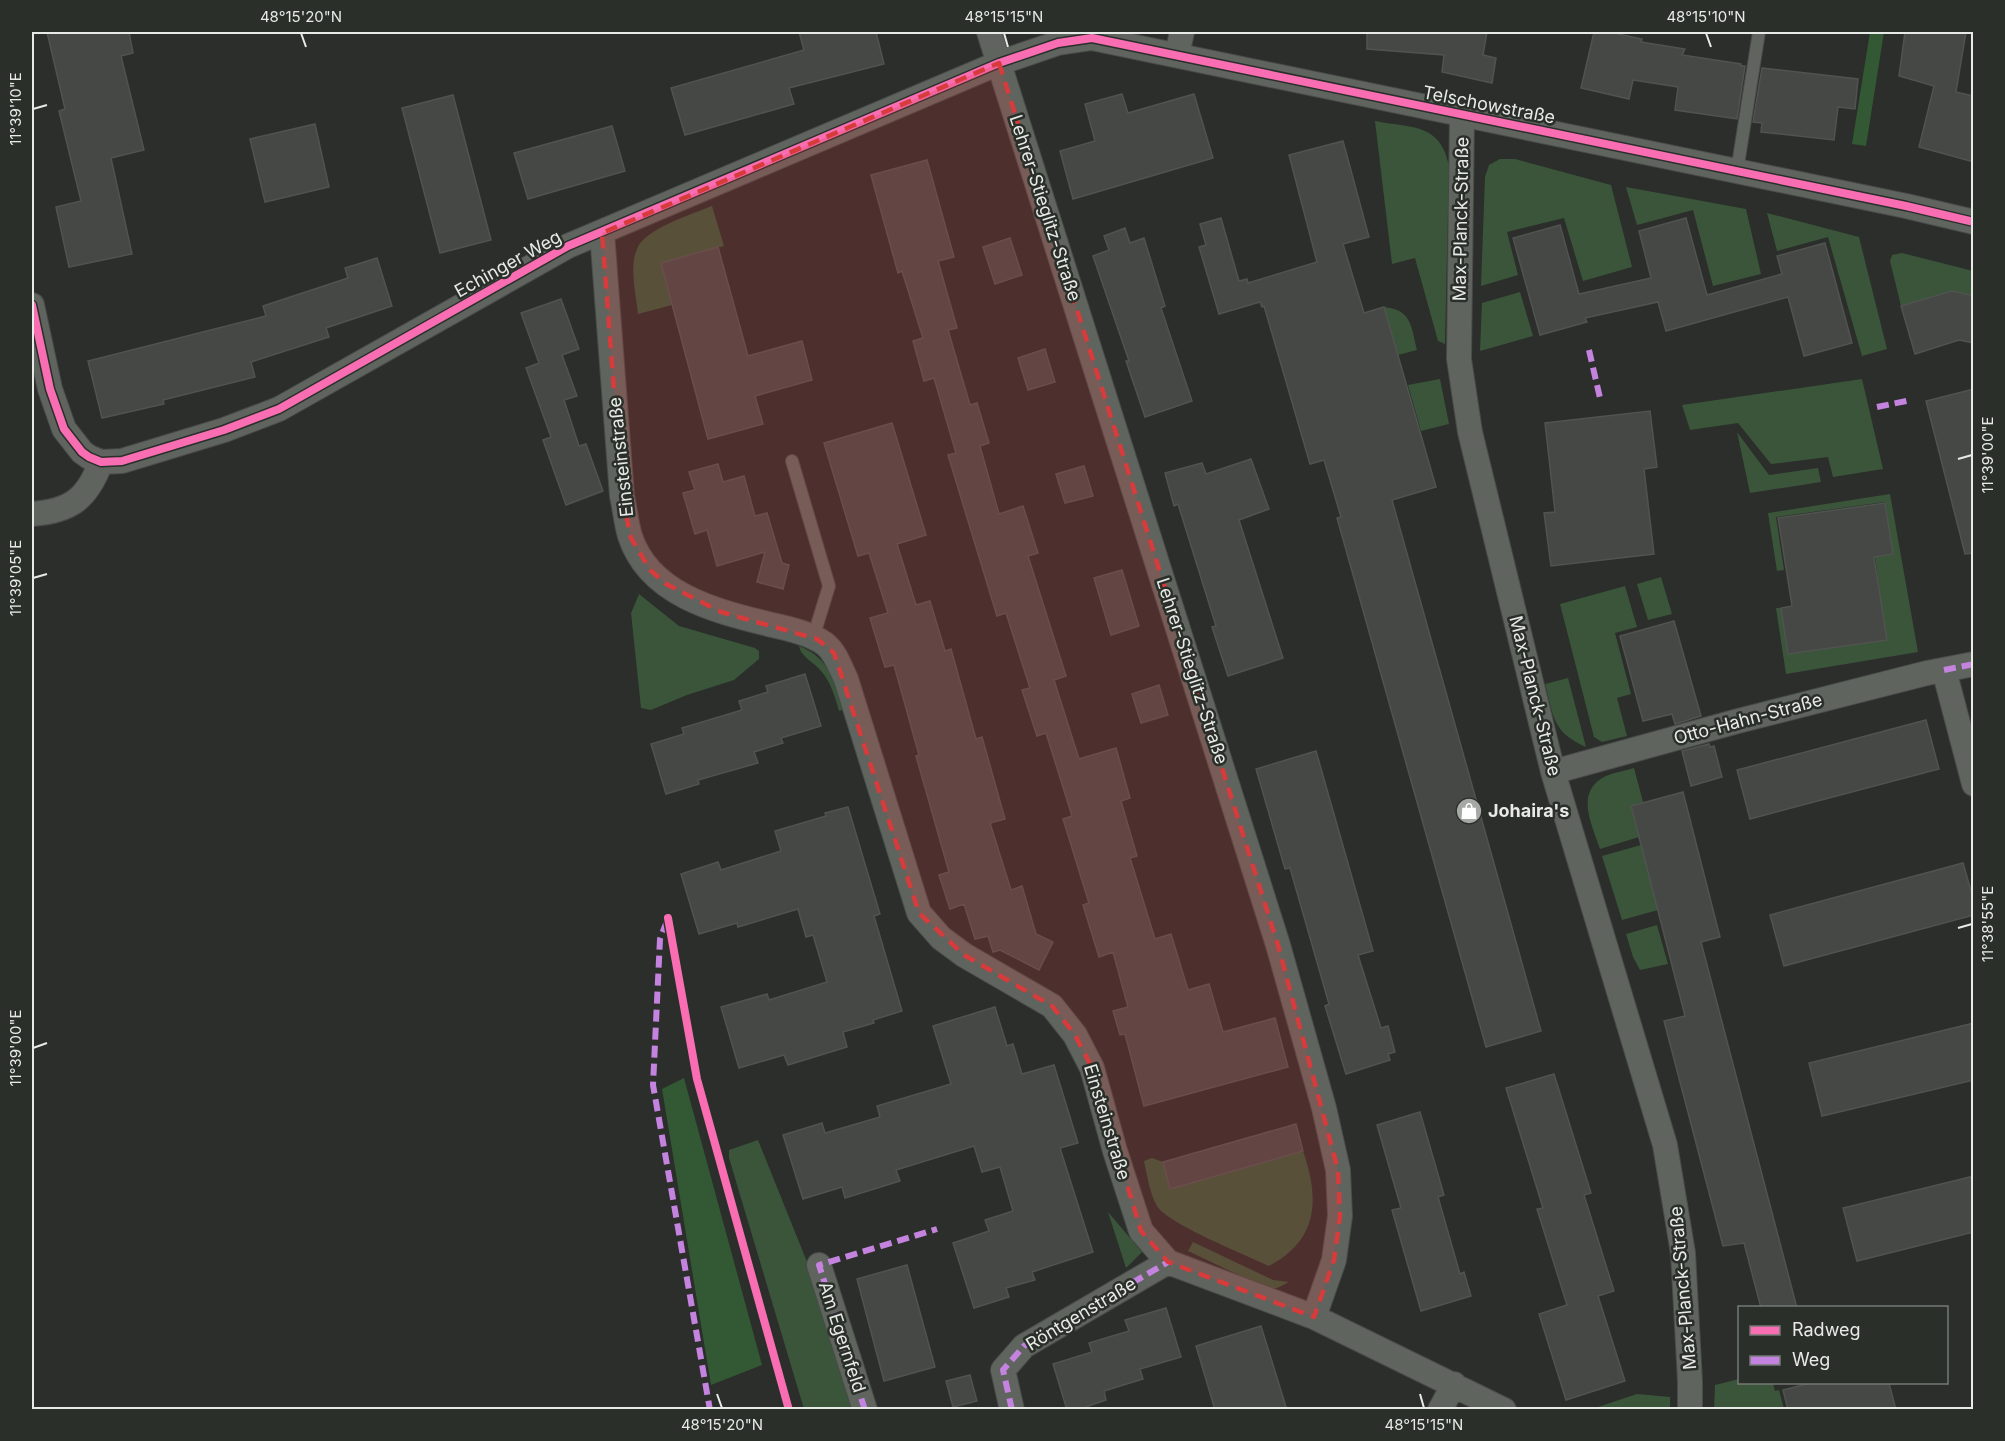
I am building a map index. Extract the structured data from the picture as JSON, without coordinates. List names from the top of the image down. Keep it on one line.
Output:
{"streets":{"street":["Telschowstraße","Lehrer-Stieglitz-Straße","Max-Planck-Straße","Echinger Weg","Einsteinstraße","Otto-Hahn-Straße","Röntgenstraße","Am Egernfeld"]},"crossings":[["Telschowstraße","Lehrer-Stieglitz-Straße"],["Telschowstraße","Max-Planck-Straße"],["Telschowstraße","Echinger Weg"],["Lehrer-Stieglitz-Straße","Echinger Weg"],["Lehrer-Stieglitz-Straße","Einsteinstraße"],["Max-Planck-Straße","Otto-Hahn-Straße"],["Echinger Weg","Einsteinstraße"],["Einsteinstraße","Röntgenstraße"]],"places":{"shop":["Johaira's"]},"legend":["Radweg","Weg"],"coordinates":["48°15'20\"N","48°15'15\"N","48°15'10\"N","11°39'10\"E","11°39'00\"E","11°39'05\"E","11°38'55\"E"]}
